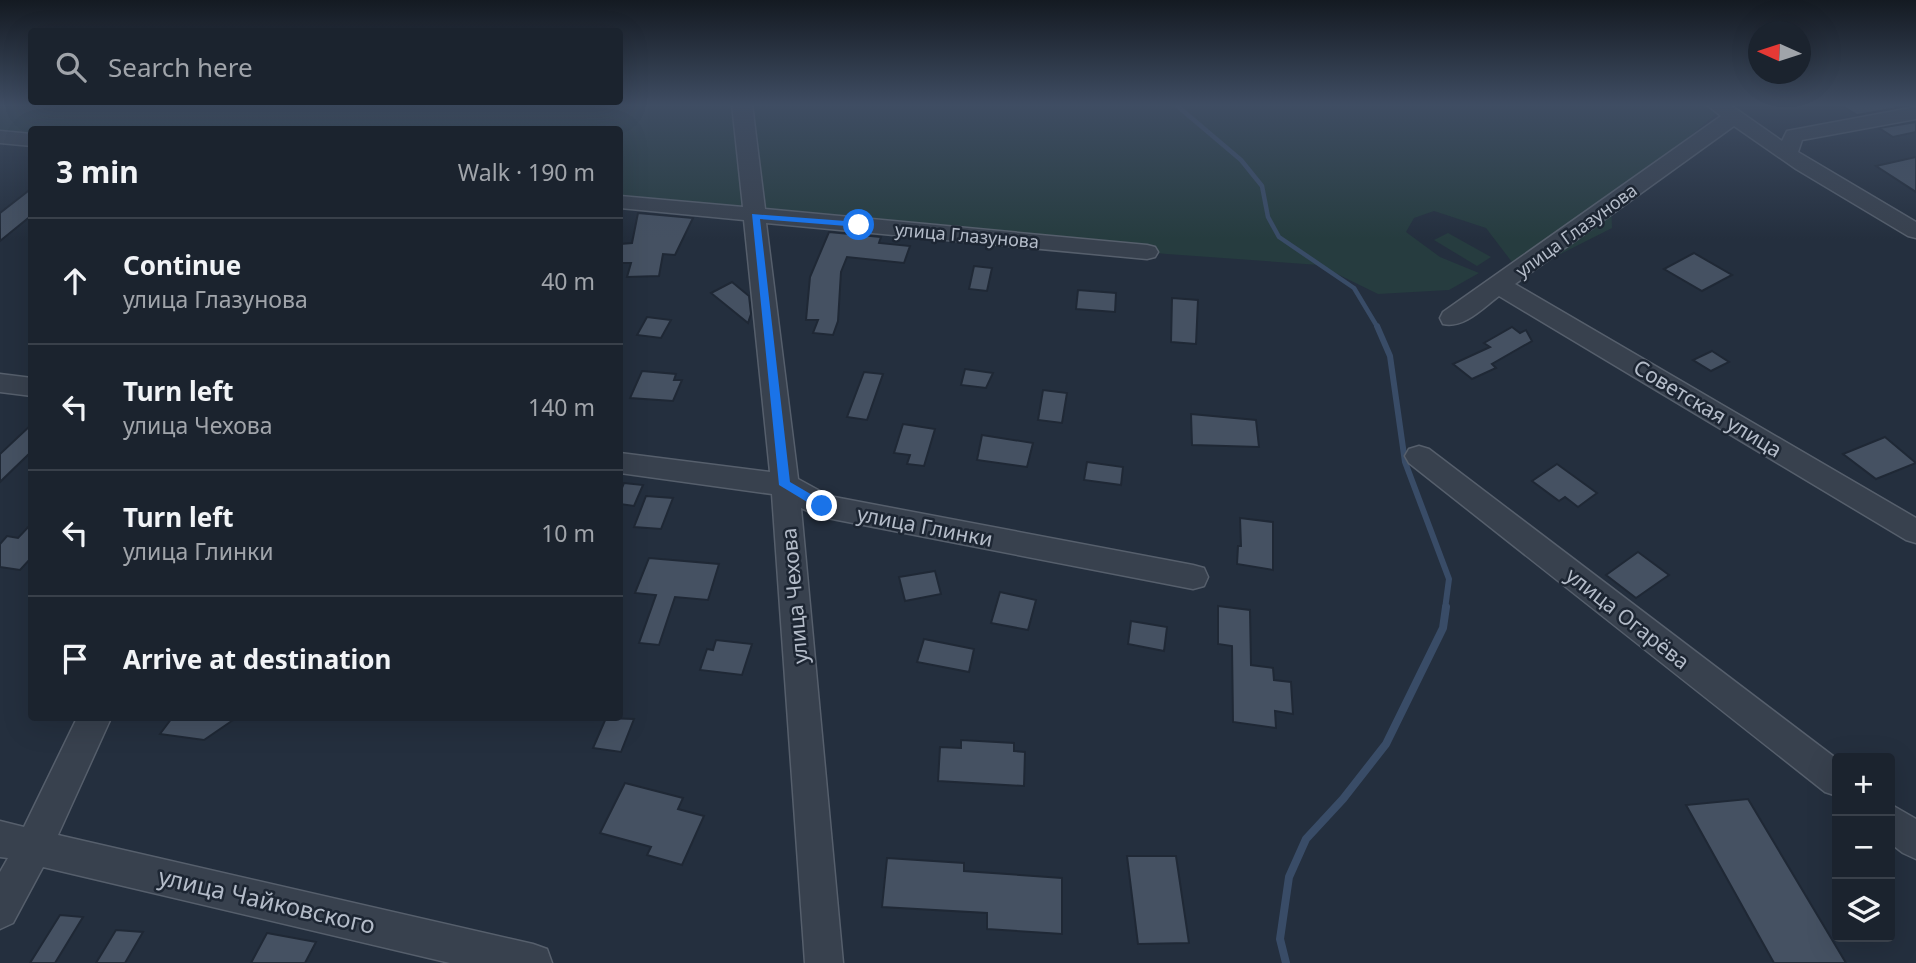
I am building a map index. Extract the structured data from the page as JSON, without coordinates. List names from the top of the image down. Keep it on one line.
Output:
{"streets":{"street":["улица Глазунова","Советская улица","улица Глинки","улица Чехова","улица Огарёва","улица Чайковского"]},"crossings":[["улица Глазунова","Советская улица"],["улица Глазунова","улица Чехова"],["улица Глинки","улица Чехова"]],"north":"left","page":{"search":"Search here","heading":["3 min","Walk · 190 m"],"list":[["Continue","улица Глазунова","40 m"],["Turn left","улица Чехова","140 m"],["Turn left","улица Глинки","10 m"],"Arrive at destination"],"map_buttons":["+","−"]}}
